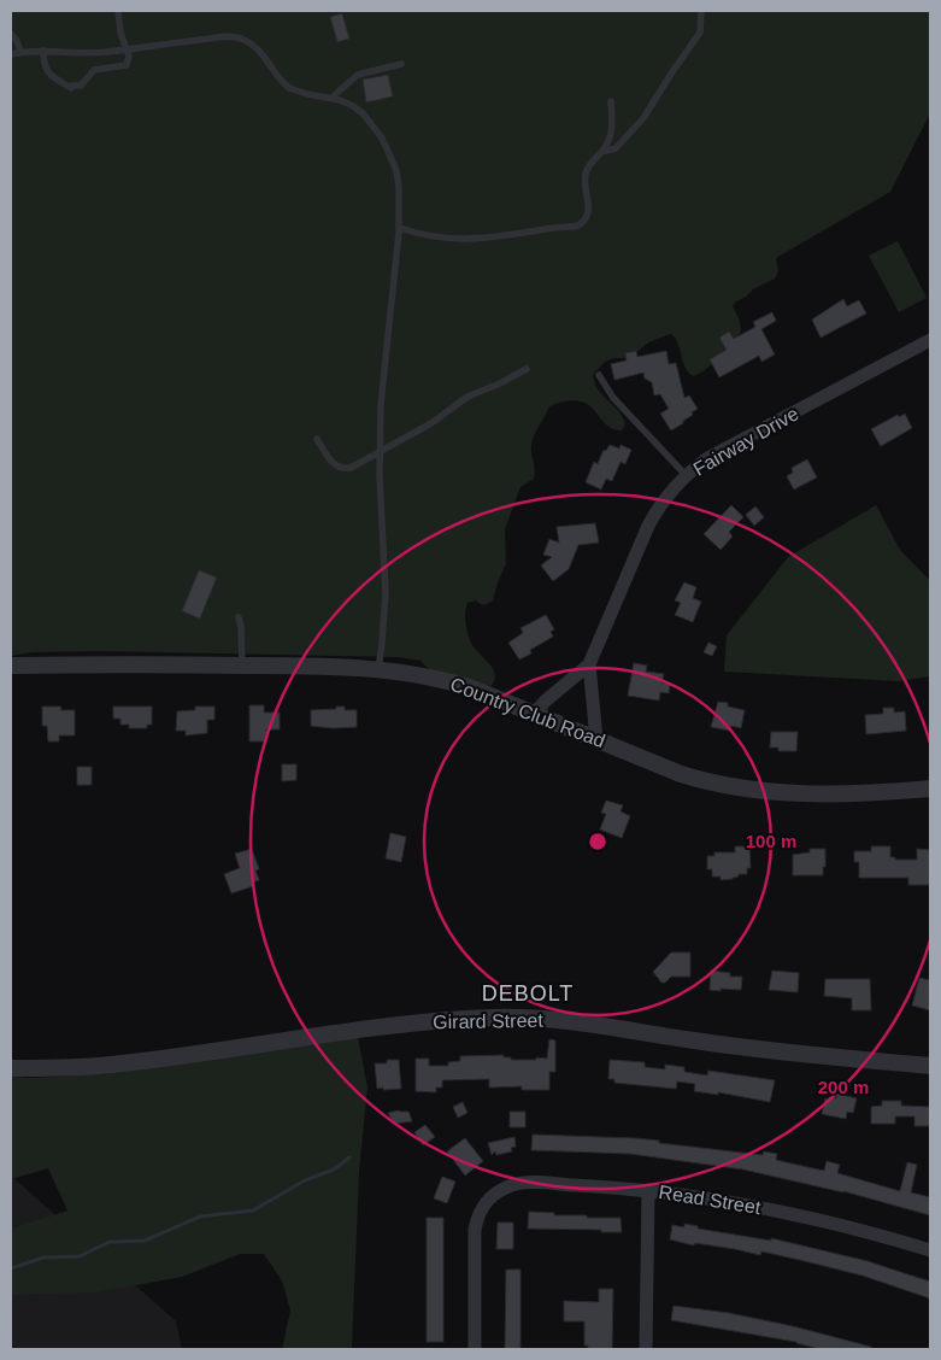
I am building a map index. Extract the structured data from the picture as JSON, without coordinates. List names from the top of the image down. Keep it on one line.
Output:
{"streets":{"street":["Fairway Drive","Country Club Road","Girard Street","Read Street"]},"crossings":[["Fairway Drive","Country Club Road"]],"districts":["DEBOLT"],"rings":["100 m","200 m"]}
